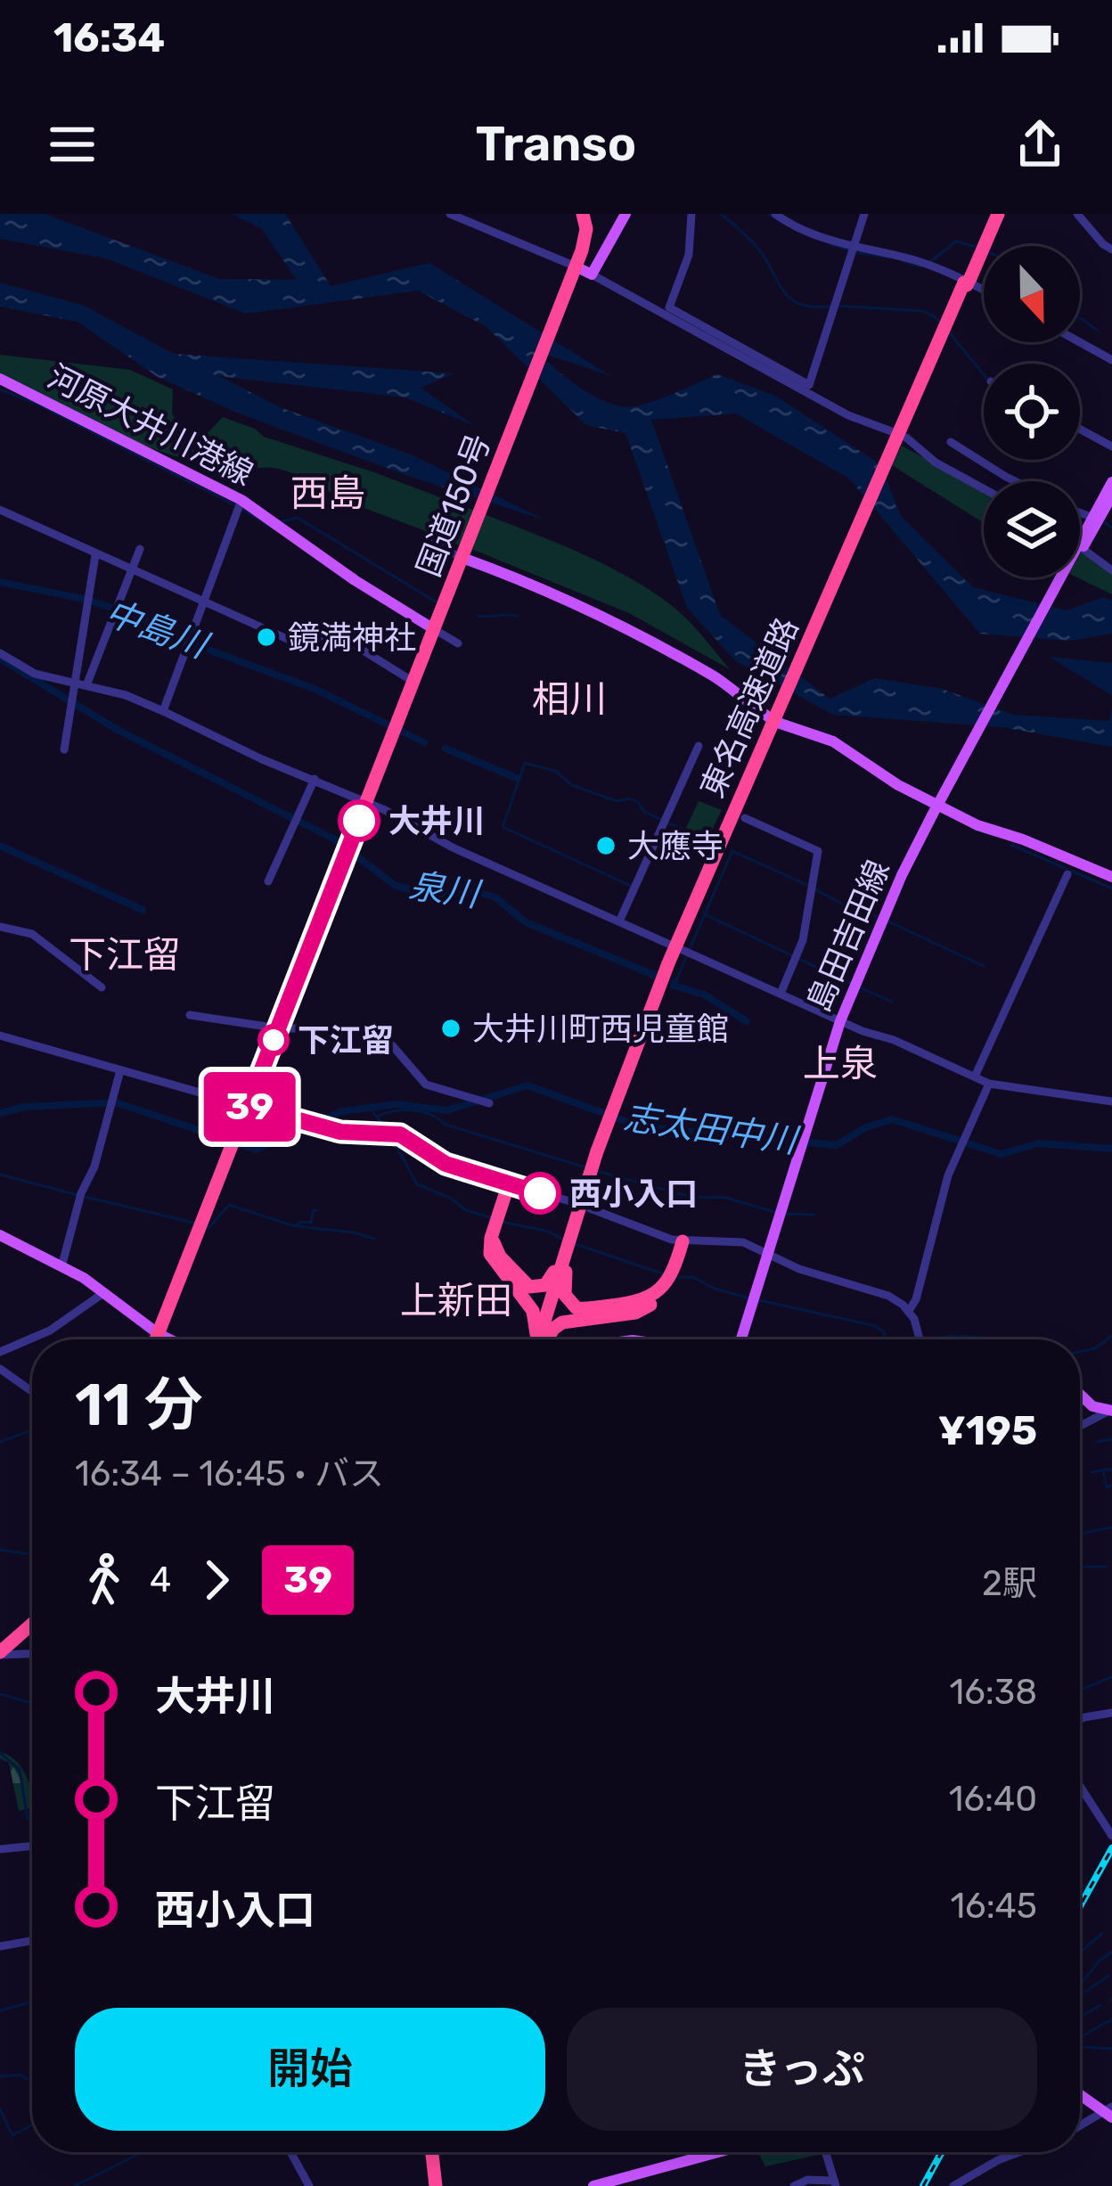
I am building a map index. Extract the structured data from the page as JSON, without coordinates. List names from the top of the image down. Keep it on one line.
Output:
{"streets":{"highway":["国道150号","東名高速道路"],"main road":["河原大井川港線","島田吉田線"]},"crossings":[["河原大井川港線","国道150号"]],"districts":["西島","相川","下江留","上泉","上新田"],"water":["中島川","泉川","志太田中川"],"places":["鏡満神社","大井川","大應寺","大井川町西児童館","下江留","西小入口"],"lines":["bus line 39"],"north":"bottom","page":{"status":"16:34","header":"Transo","on_map":"39","heading":["11 分","16:34 – 16:45 · バス","¥195"],"legs":["4","39","2駅"],"list":[{"name":"大井川","value":"16:38"},{"name":"下江留","value":"16:40"},{"name":"西小入口","value":"16:45"}],"buttons":["開始","きっぷ"]}}
